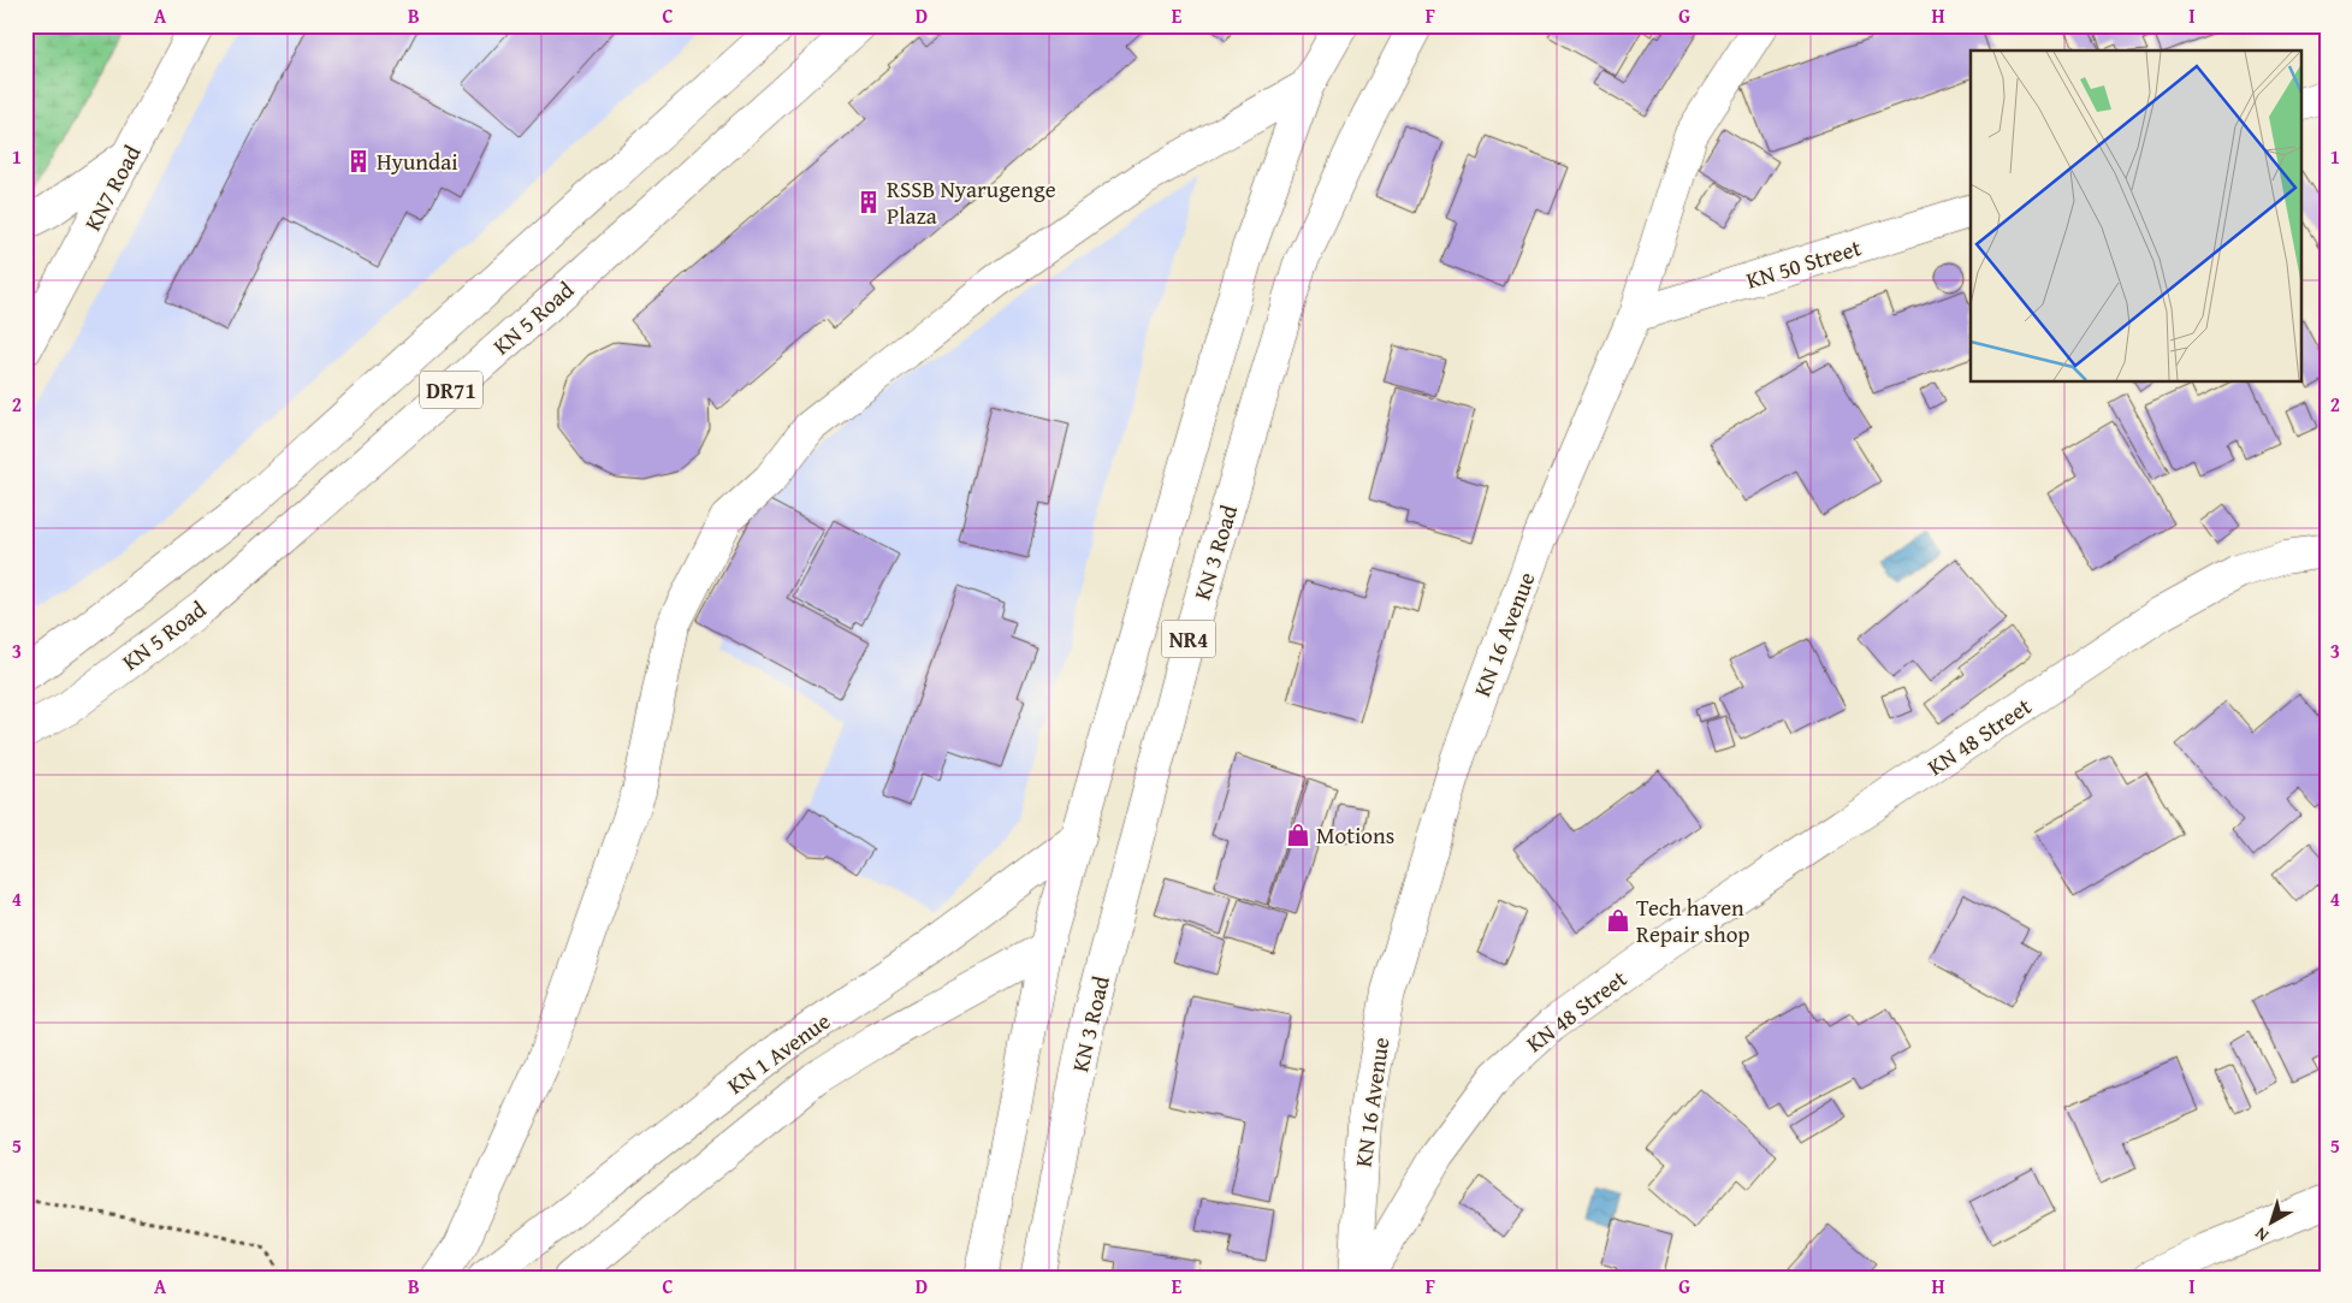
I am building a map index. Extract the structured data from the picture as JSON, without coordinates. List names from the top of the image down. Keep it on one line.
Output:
{"streets":{"main road":["KN7 Road","KN 50 Street","KN 5 Road","DR71","KN 3 Road","KN 16 Avenue","NR4","KN 48 Street","KN 1 Avenue"]},"crossings":[["KN 50 Street","KN 16 Avenue"],["NR4","KN 1 Avenue"]],"places":{"building":["Hyundai","RSSB Nyarugenge Plaza"],"shop":["Motions","Tech haven Repair shop"]},"north":"bottom left","grid":{"columns":["A","B","C","D","E","F","G","H","I"],"rows":["1","2","3","4","5"]}}
